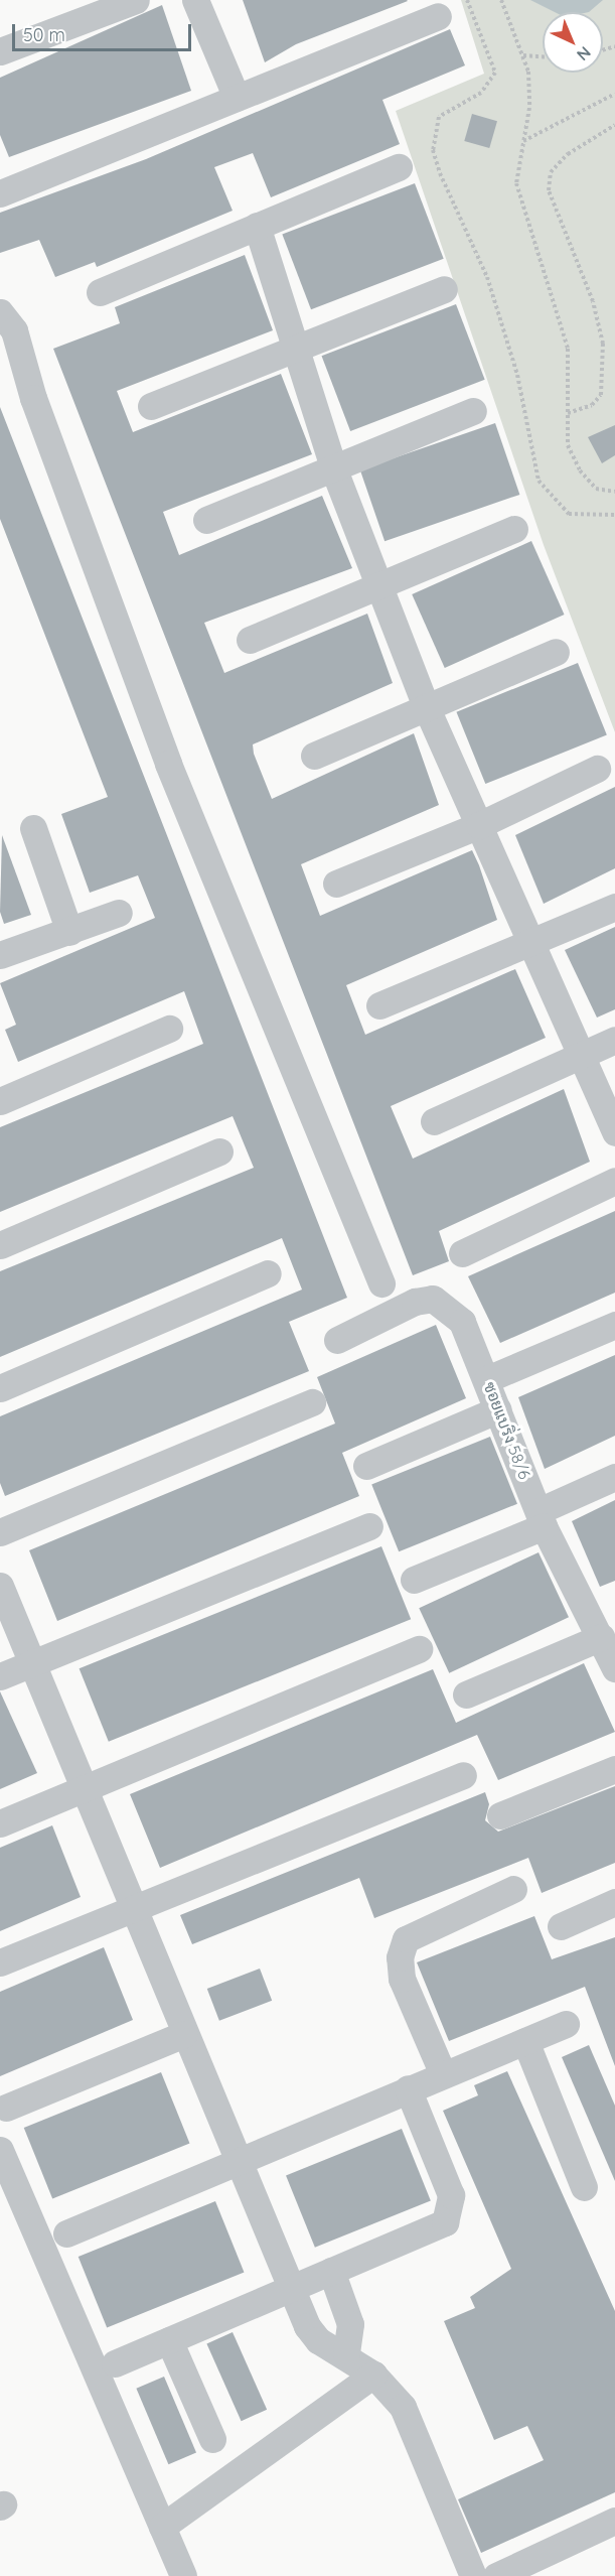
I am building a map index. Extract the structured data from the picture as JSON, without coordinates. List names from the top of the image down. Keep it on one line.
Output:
{"streets":{"street":["ซอยแบริ่ง 58/6"]},"scale_bar":"50 m","north":"bottom right"}
